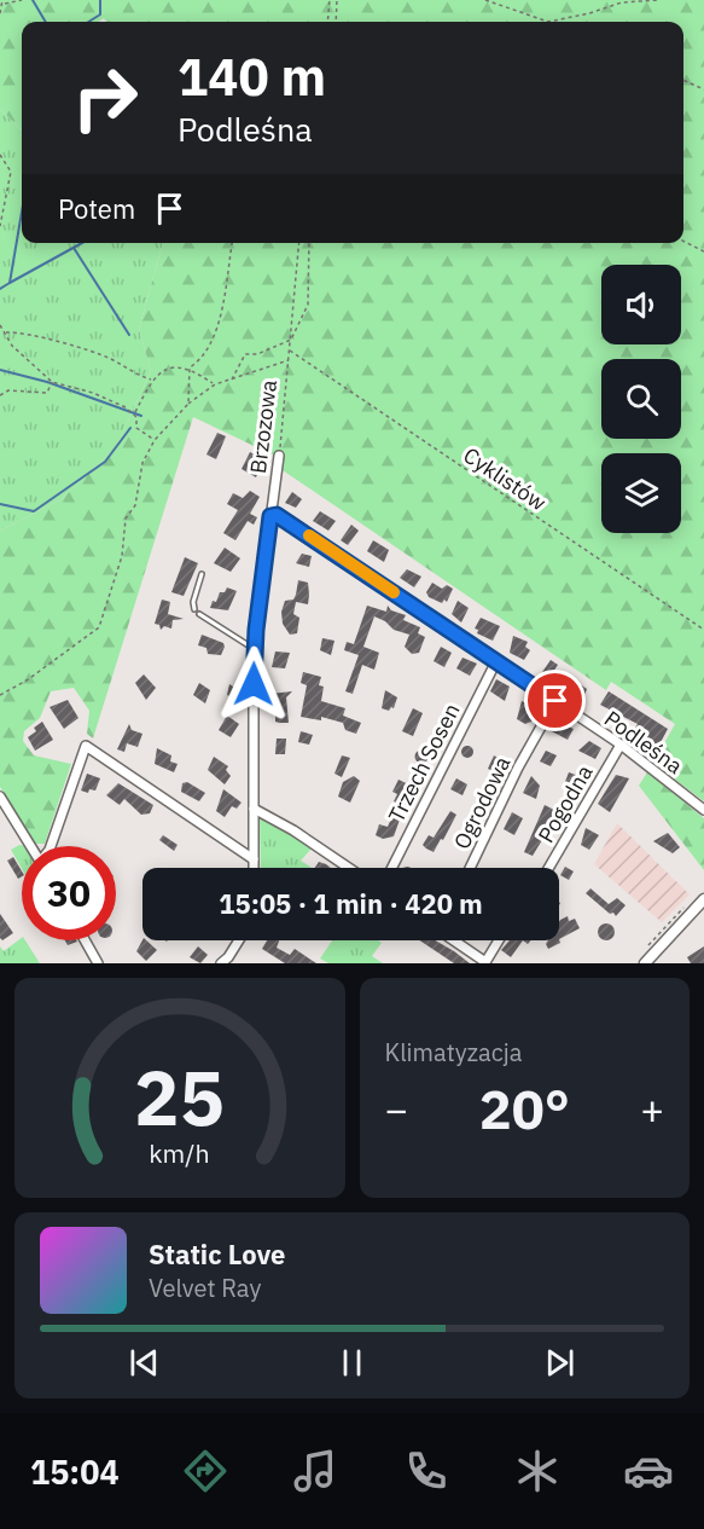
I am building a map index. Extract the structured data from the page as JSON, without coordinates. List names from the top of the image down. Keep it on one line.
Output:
{"streets":{"street":["Brzozowa","Podleśna","Trzech Sosen","Ogrodowa","Pogodna"],"path":["Cyklistów"]},"crossings":[["Brzozowa","Cyklistów"],["Brzozowa","Podleśna"],["Podleśna","Trzech Sosen"],["Podleśna","Ogrodowa"],["Podleśna","Pogodna"]],"page":{"turn":["140 m","Podleśna"],"then":"Potem","limit":"30","trip":"15:05 · 1 min · 420 m","tile":"Klimatyzacja","heat":["−","20°","+"],"song":["Static Love","Velvet Ray"],"tabs":"15:04","gauge":["25","km/h"]}}
